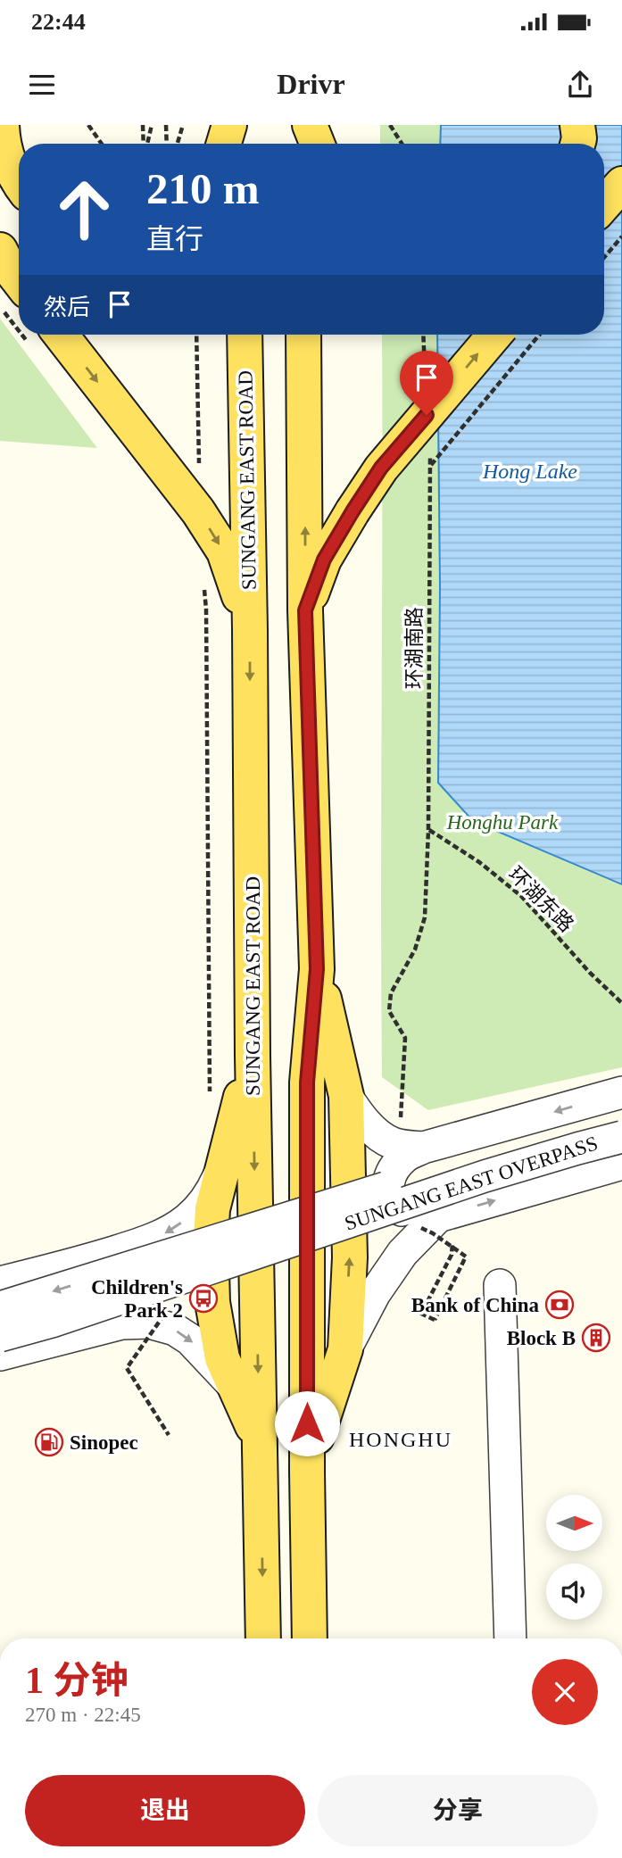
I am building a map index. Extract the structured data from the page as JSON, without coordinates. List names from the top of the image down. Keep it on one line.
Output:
{"streets":{"main road":["SUNGANG EAST ROAD"],"street":["SUNGANG EAST OVERPASS"],"path":["环湖南路","环湖东路"]},"crossings":[["环湖南路","环湖东路"]],"districts":["HONGHU"],"water":["Hong Lake"],"parks":["Honghu Park"],"places":{"bus stop":["Children's Park 2"],"bank":["Bank of China"],"building":["Block B"],"fuel station":["Sinopec"]},"north":"right","page":{"status":"22:44","header":"Drivr","turn":["210 m","直行"],"then":"然后","heading":["1 分钟","270 m · 22:45"],"buttons":["退出","分享"]}}
